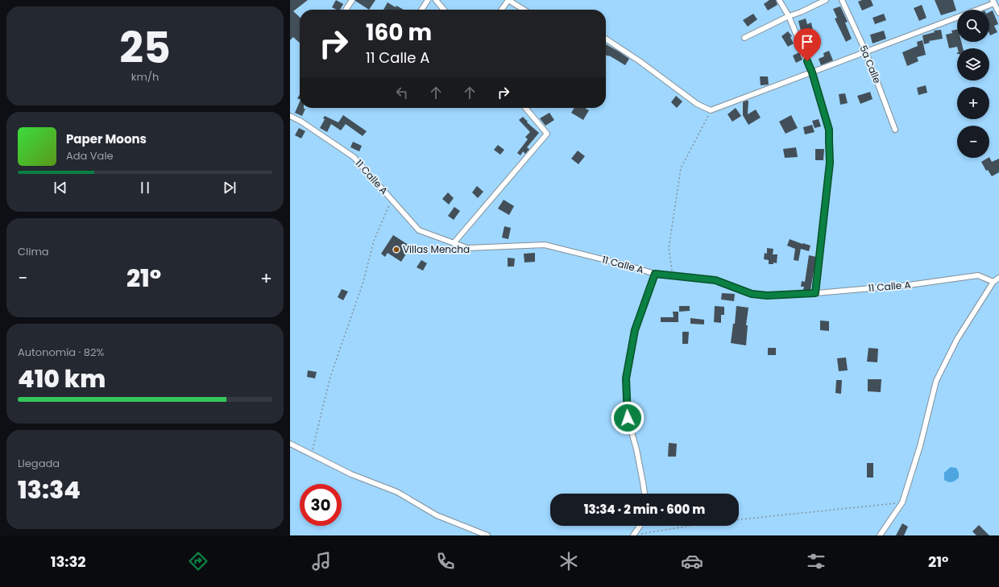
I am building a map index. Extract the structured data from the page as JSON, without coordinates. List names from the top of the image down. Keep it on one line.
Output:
{"streets":{"street":["5a Calle","11 Calle A"]},"places":["Villas Mencha"],"page":{"tile":[["25","km/h"],"Clima",["Autonomía · 82%","410 km"],["Llegada","13:34"]],"map_buttons":["+","−"],"turn":["160 m","11 Calle A"],"song":["Paper Moons","Ada Vale"],"heat":["−","21°","+"],"limit":"30","trip":"13:34 · 2 min · 600 m","tabs":["13:32","21°"]}}
